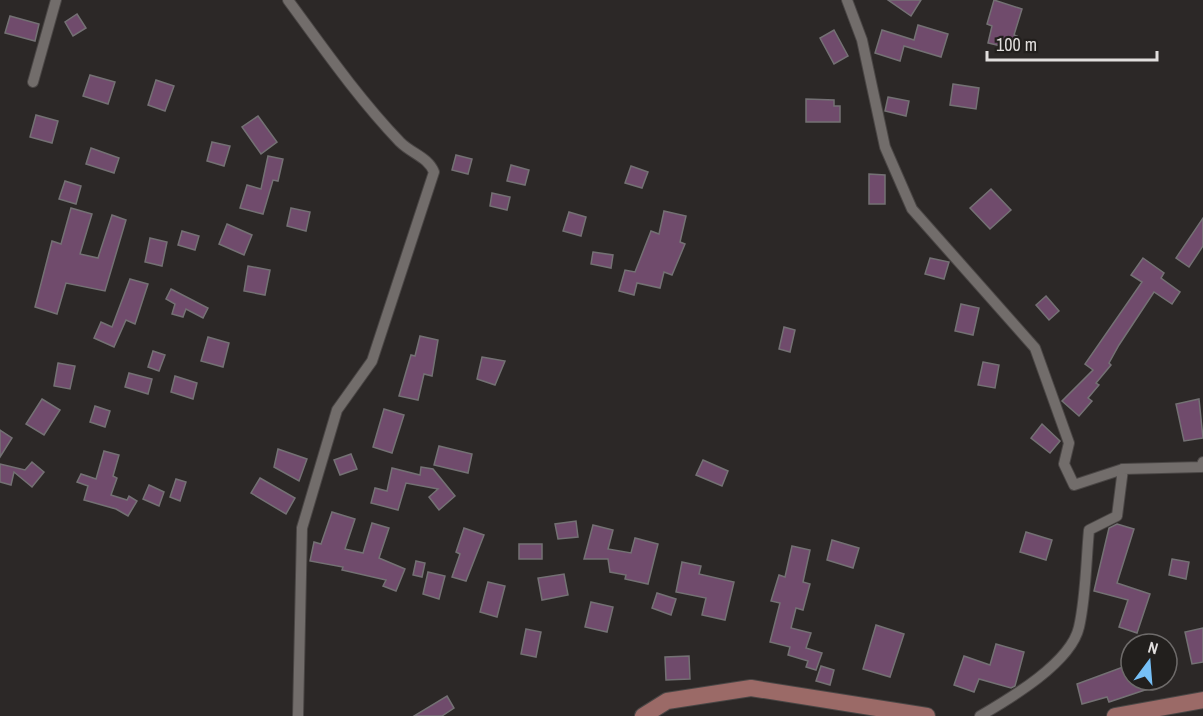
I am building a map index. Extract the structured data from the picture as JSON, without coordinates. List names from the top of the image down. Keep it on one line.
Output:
{"scale_bar":"100 m","north":"top"}
